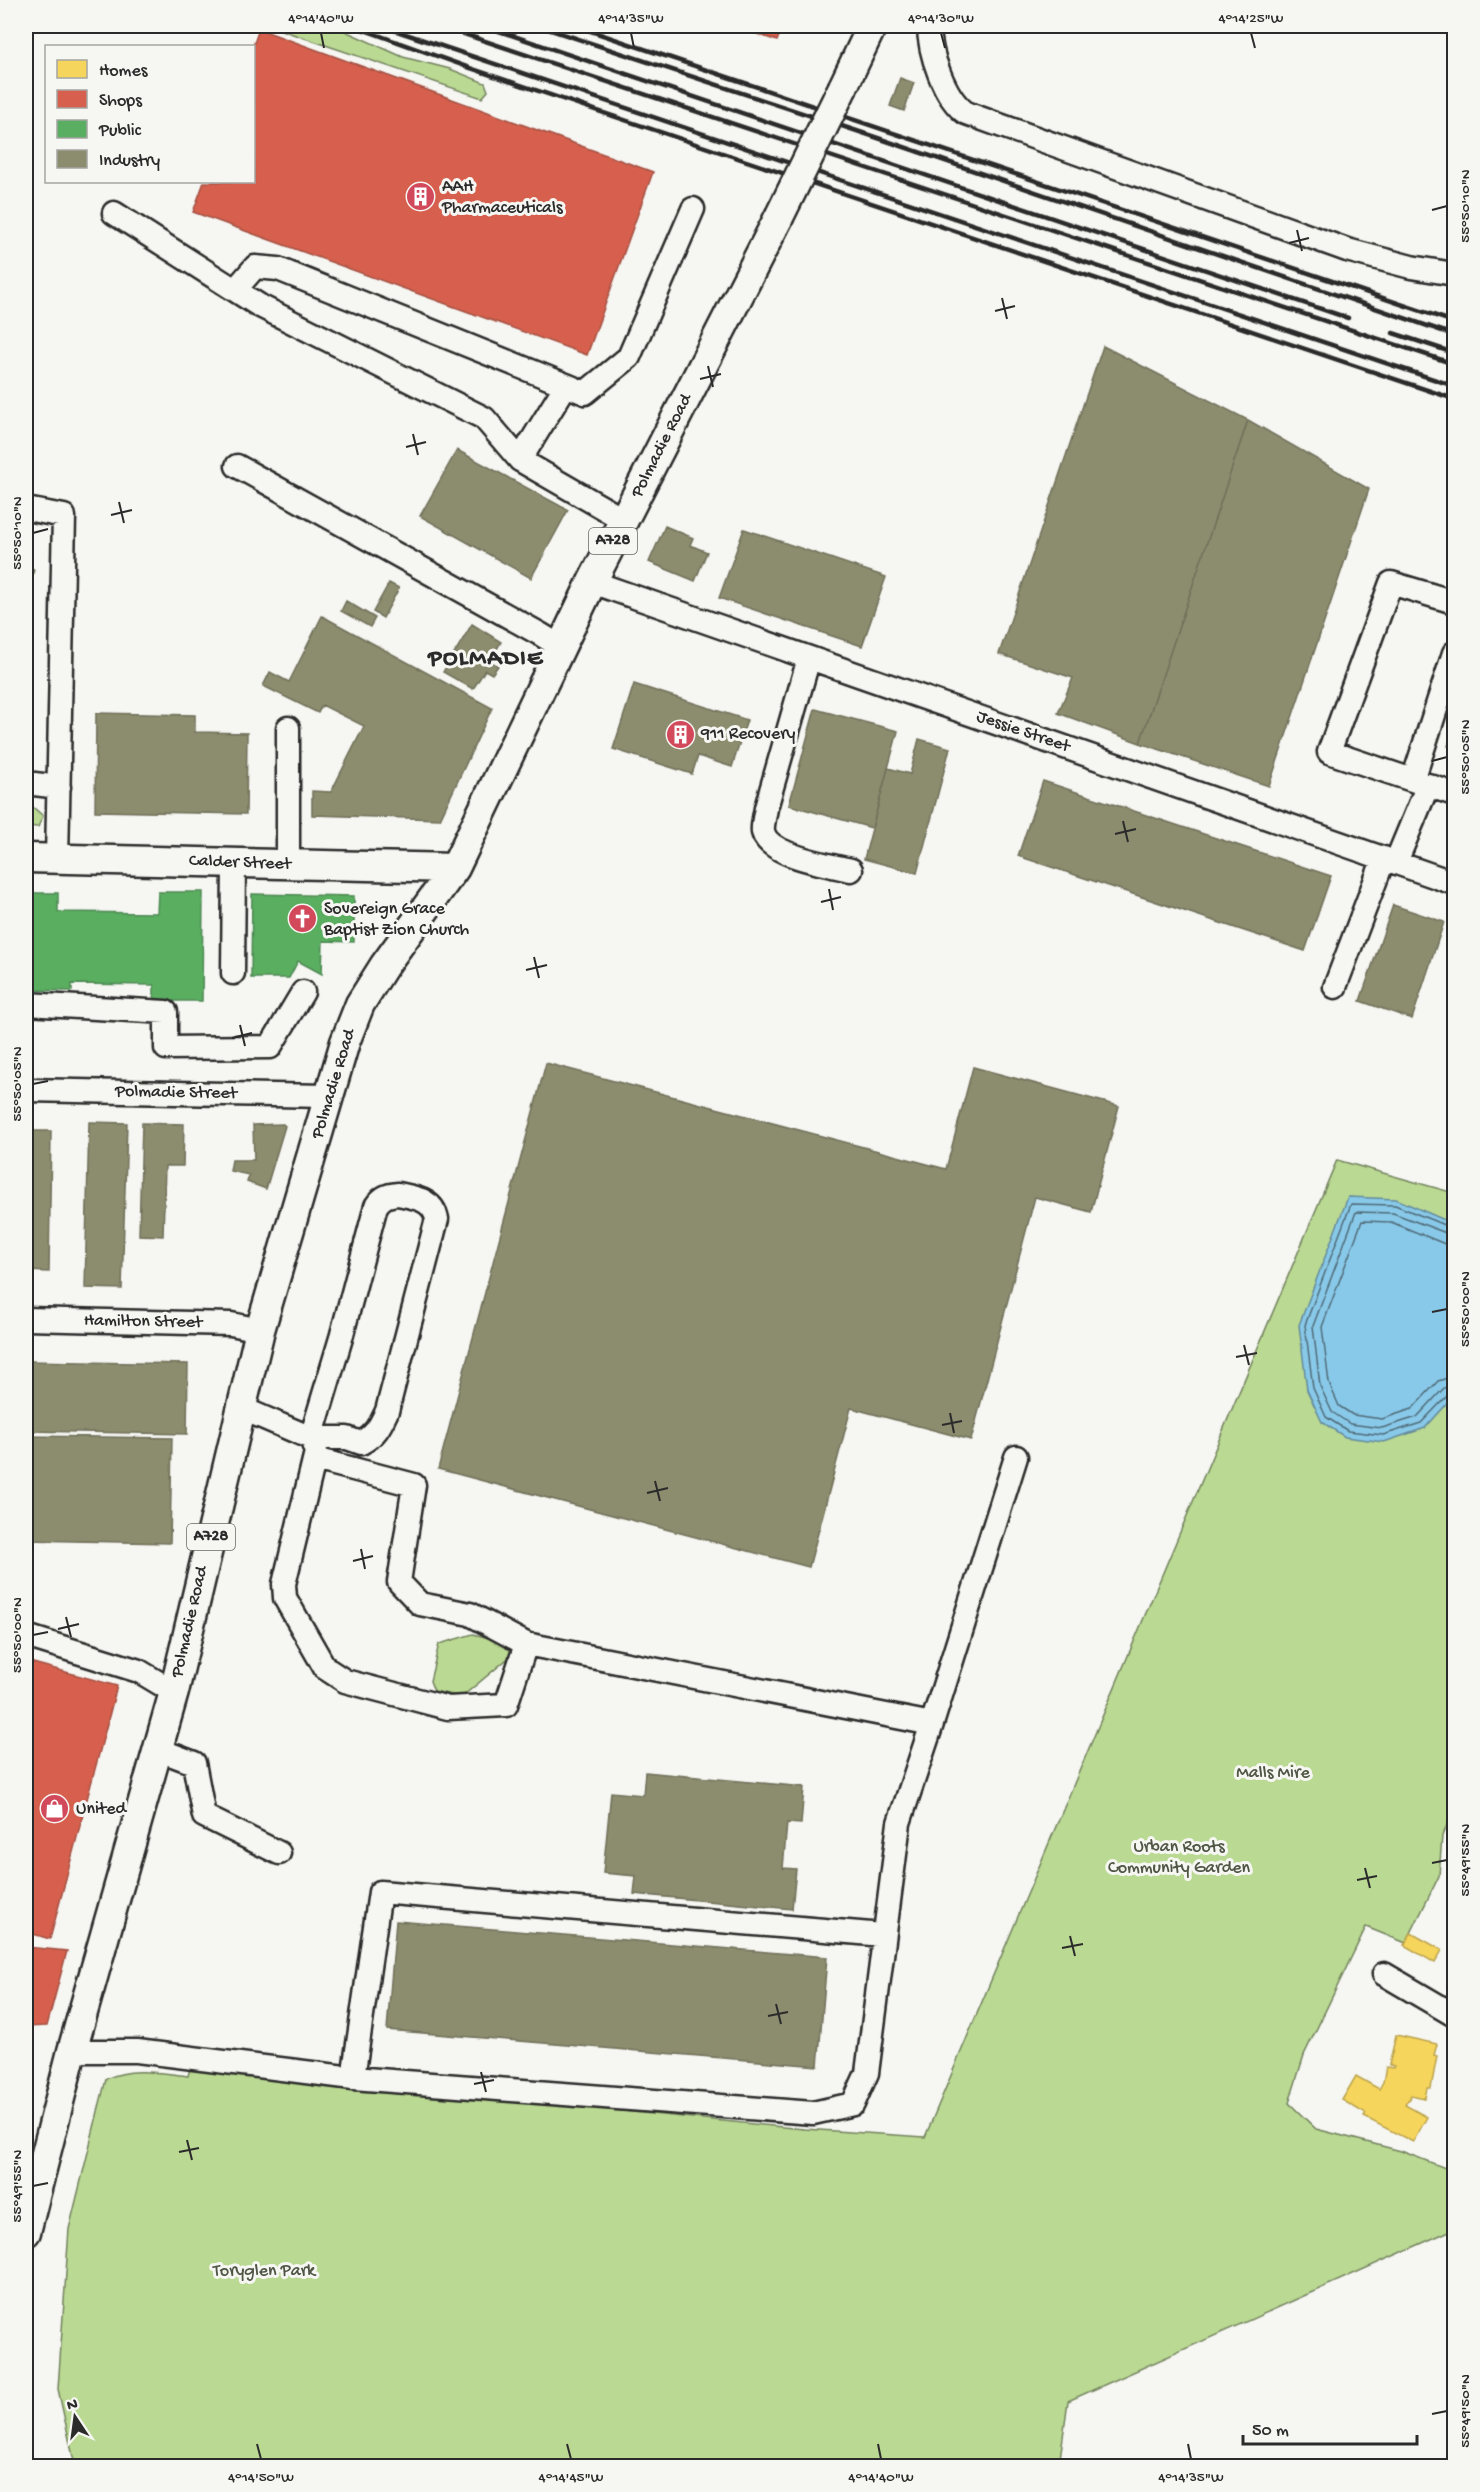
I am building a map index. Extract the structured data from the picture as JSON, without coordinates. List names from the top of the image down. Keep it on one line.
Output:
{"streets":{"main road":["Polmadie Road","A728","Calder Street"],"street":["Jessie Street","Polmadie Street","Hamilton Street"]},"crossings":[["Polmadie Road","Jessie Street"],["Polmadie Road","Calder Street"],["Polmadie Road","Polmadie Street"],["Polmadie Road","Hamilton Street"]],"districts":["POLMADIE"],"parks":["Malls Mire","Urban Roots Community Garden","Toryglen Park"],"places":{"building":["AAH Pharmaceuticals","911 Recovery"],"church":["Sovereign Grace Baptist Zion Church"],"shop":["United"]},"legend":["Homes","Shops","Public","Industry"],"scale_bar":"50 m","north":"top","coordinates":["4°14'40\"W","4°14'35\"W","4°14'30\"W","4°14'25\"W","55°50'10\"N","55°50'05\"N","55°50'00\"N","55°49'55\"N","55°49'50\"N","4°14'50\"W","4°14'45\"W"]}
